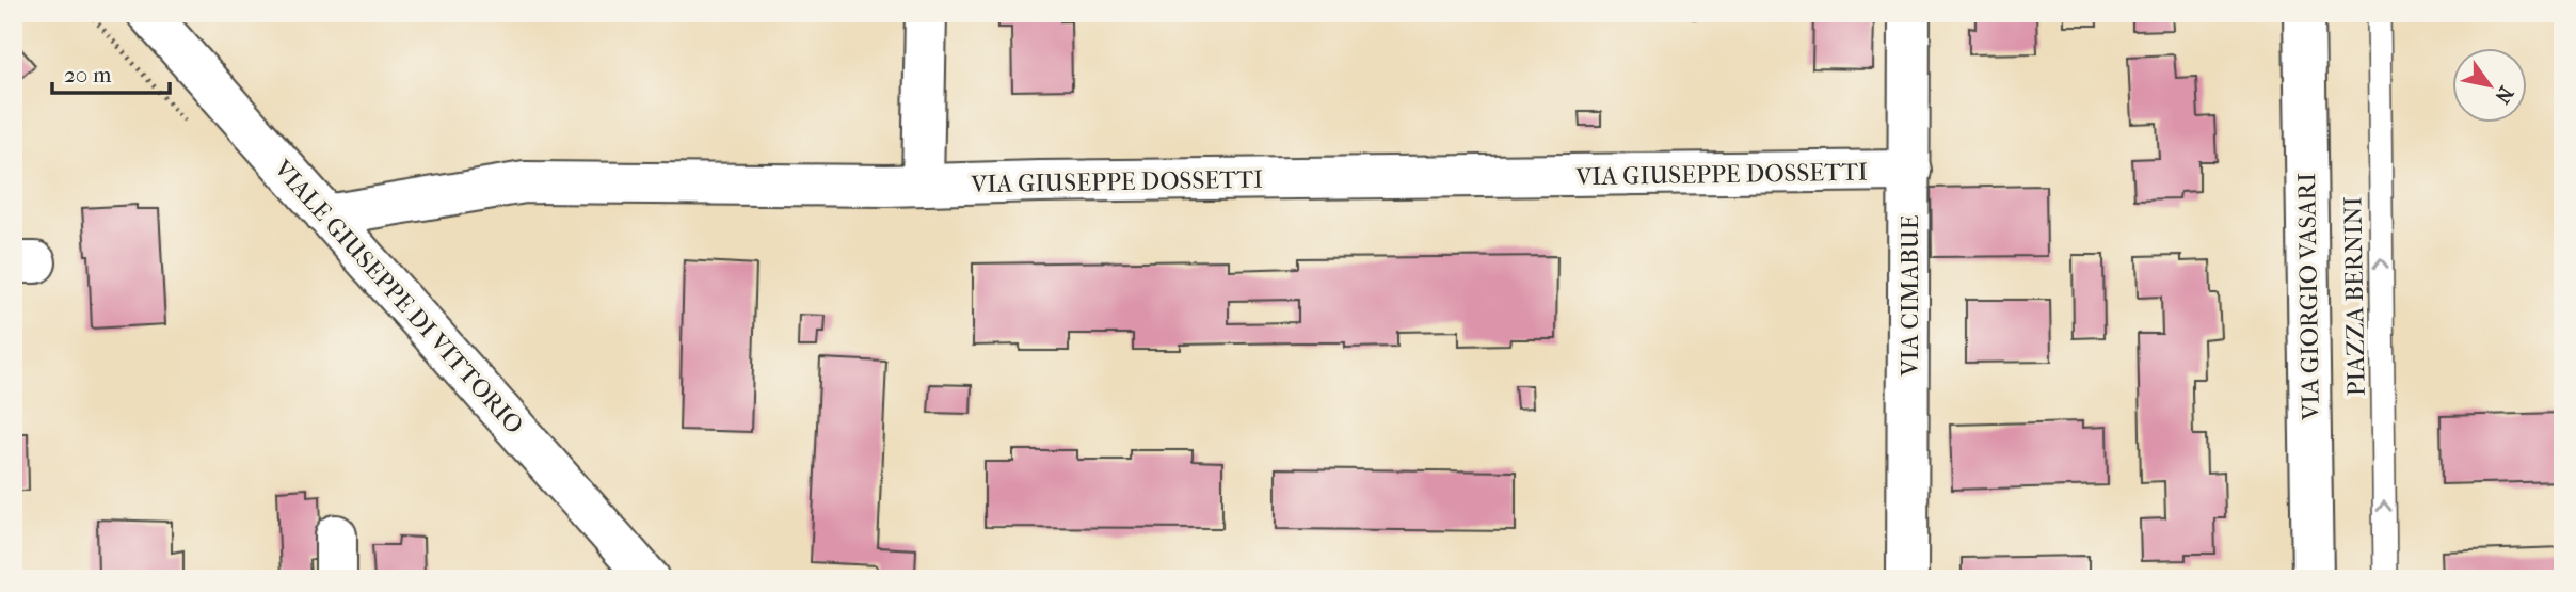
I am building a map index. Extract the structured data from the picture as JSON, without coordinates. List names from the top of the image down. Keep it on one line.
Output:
{"streets":{"street":["VIA GIUSEPPE DOSSETTI","VIA CIMABUE","VIALE GIUSEPPE DI VITTORIO","VIA GIORGIO VASARI"],"lane":["PIAZZA BERNINI"]},"crossings":[["VIA GIUSEPPE DOSSETTI","VIA CIMABUE"],["VIA GIUSEPPE DOSSETTI","VIALE GIUSEPPE DI VITTORIO"]],"one_way":["PIAZZA BERNINI"],"scale_bar":"20 m","north":"bottom right"}
